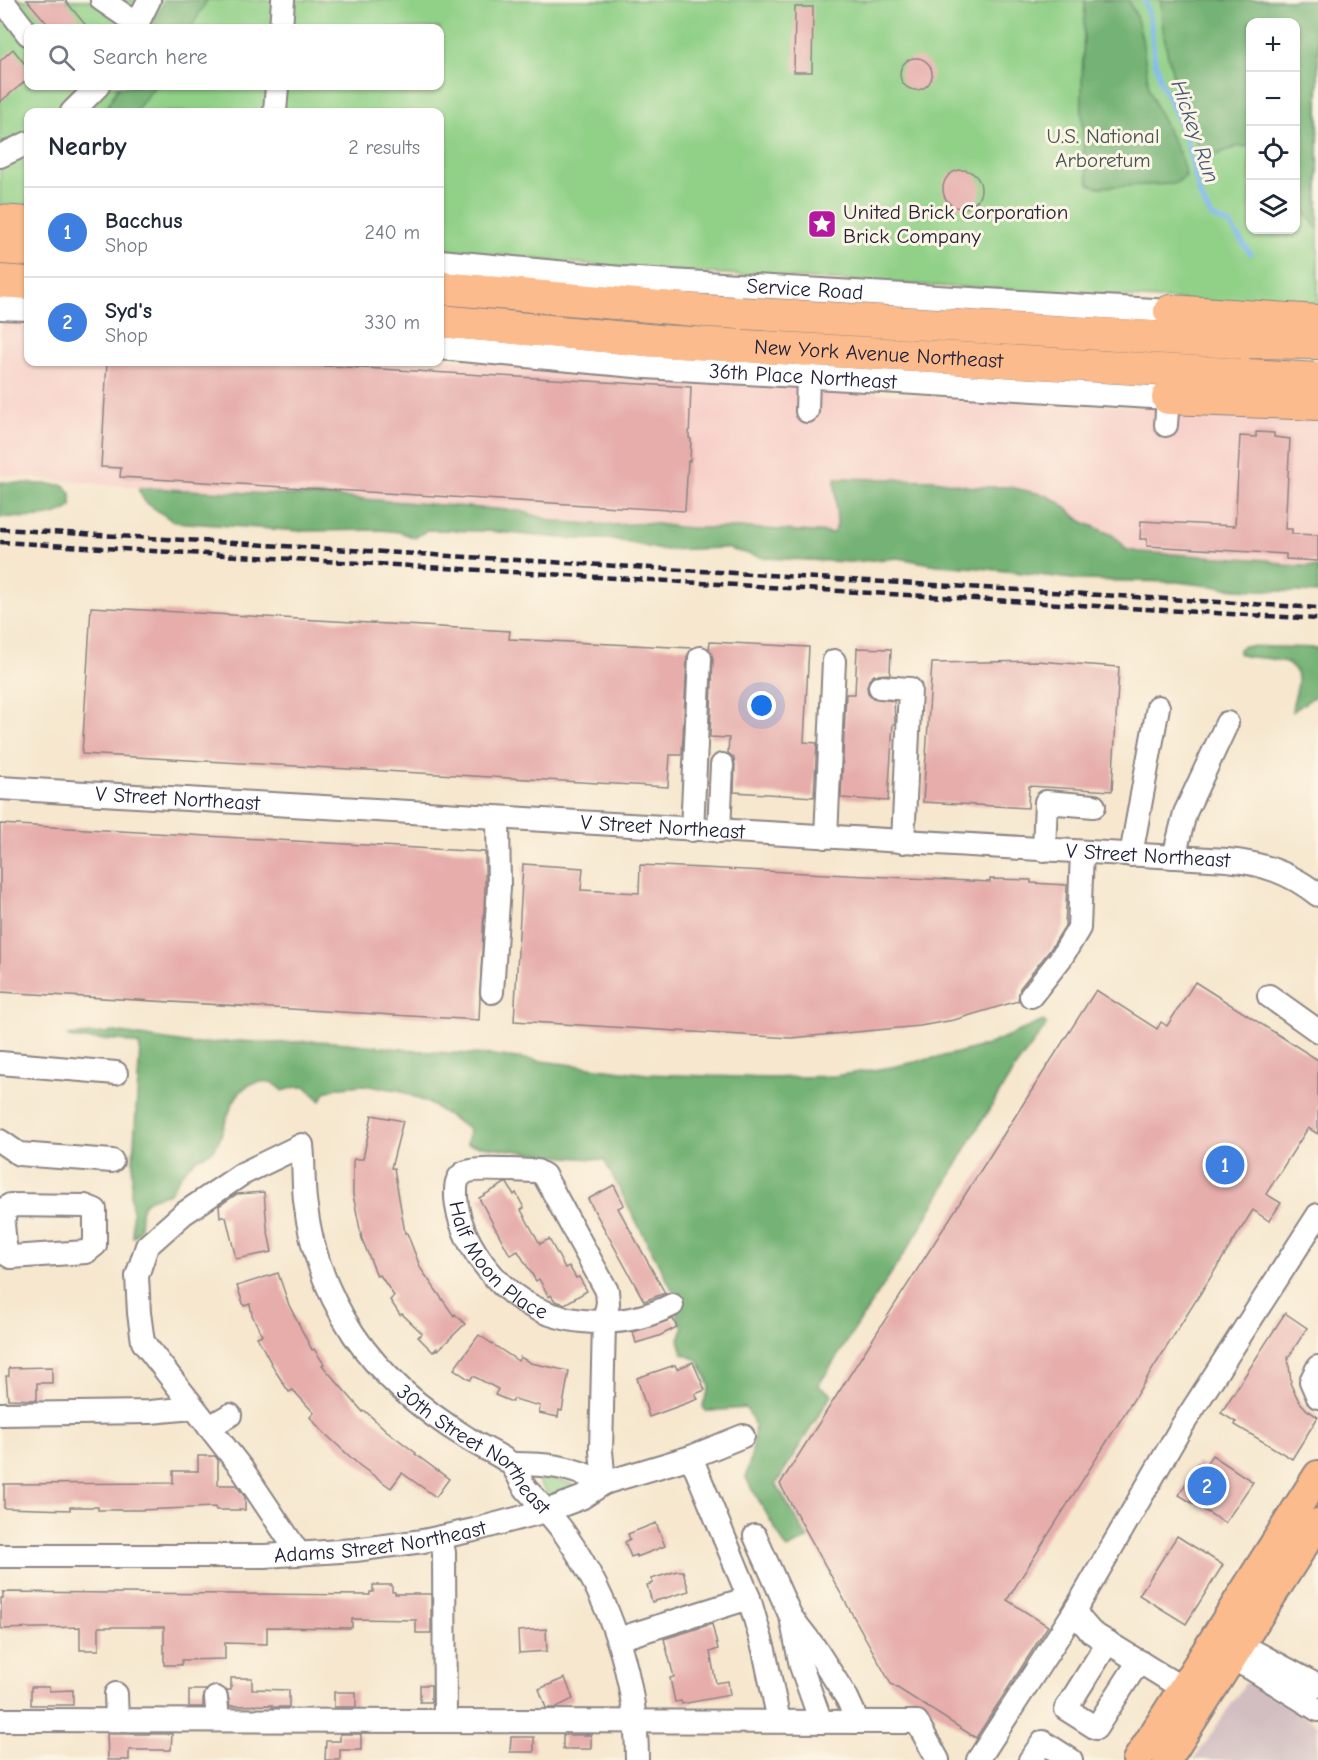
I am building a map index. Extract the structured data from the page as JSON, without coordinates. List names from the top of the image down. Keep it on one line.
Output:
{"streets":{"highway":["New York Avenue Northeast"],"street":["Service Road","36th Place Northeast","V Street Northeast","Half Moon Place","30th Street Northeast","Adams Street Northeast"]},"crossings":[["Half Moon Place","Adams Street Northeast"],["30th Street Northeast","Adams Street Northeast"]],"water":["Hickey Run"],"parks":["U.S. National Arboretum"],"places":{"place":["United Brick Corporation Brick Company"]},"page":{"map_buttons":["+","−"],"search":"Search here","heading":["Nearby","2 results"],"list":[{"mark":"1","name":"Bacchus","note":"Shop","value":"240 m"},{"mark":"2","name":"Syd's","note":"Shop","value":"330 m"}],"pins":["1","2"]}}
